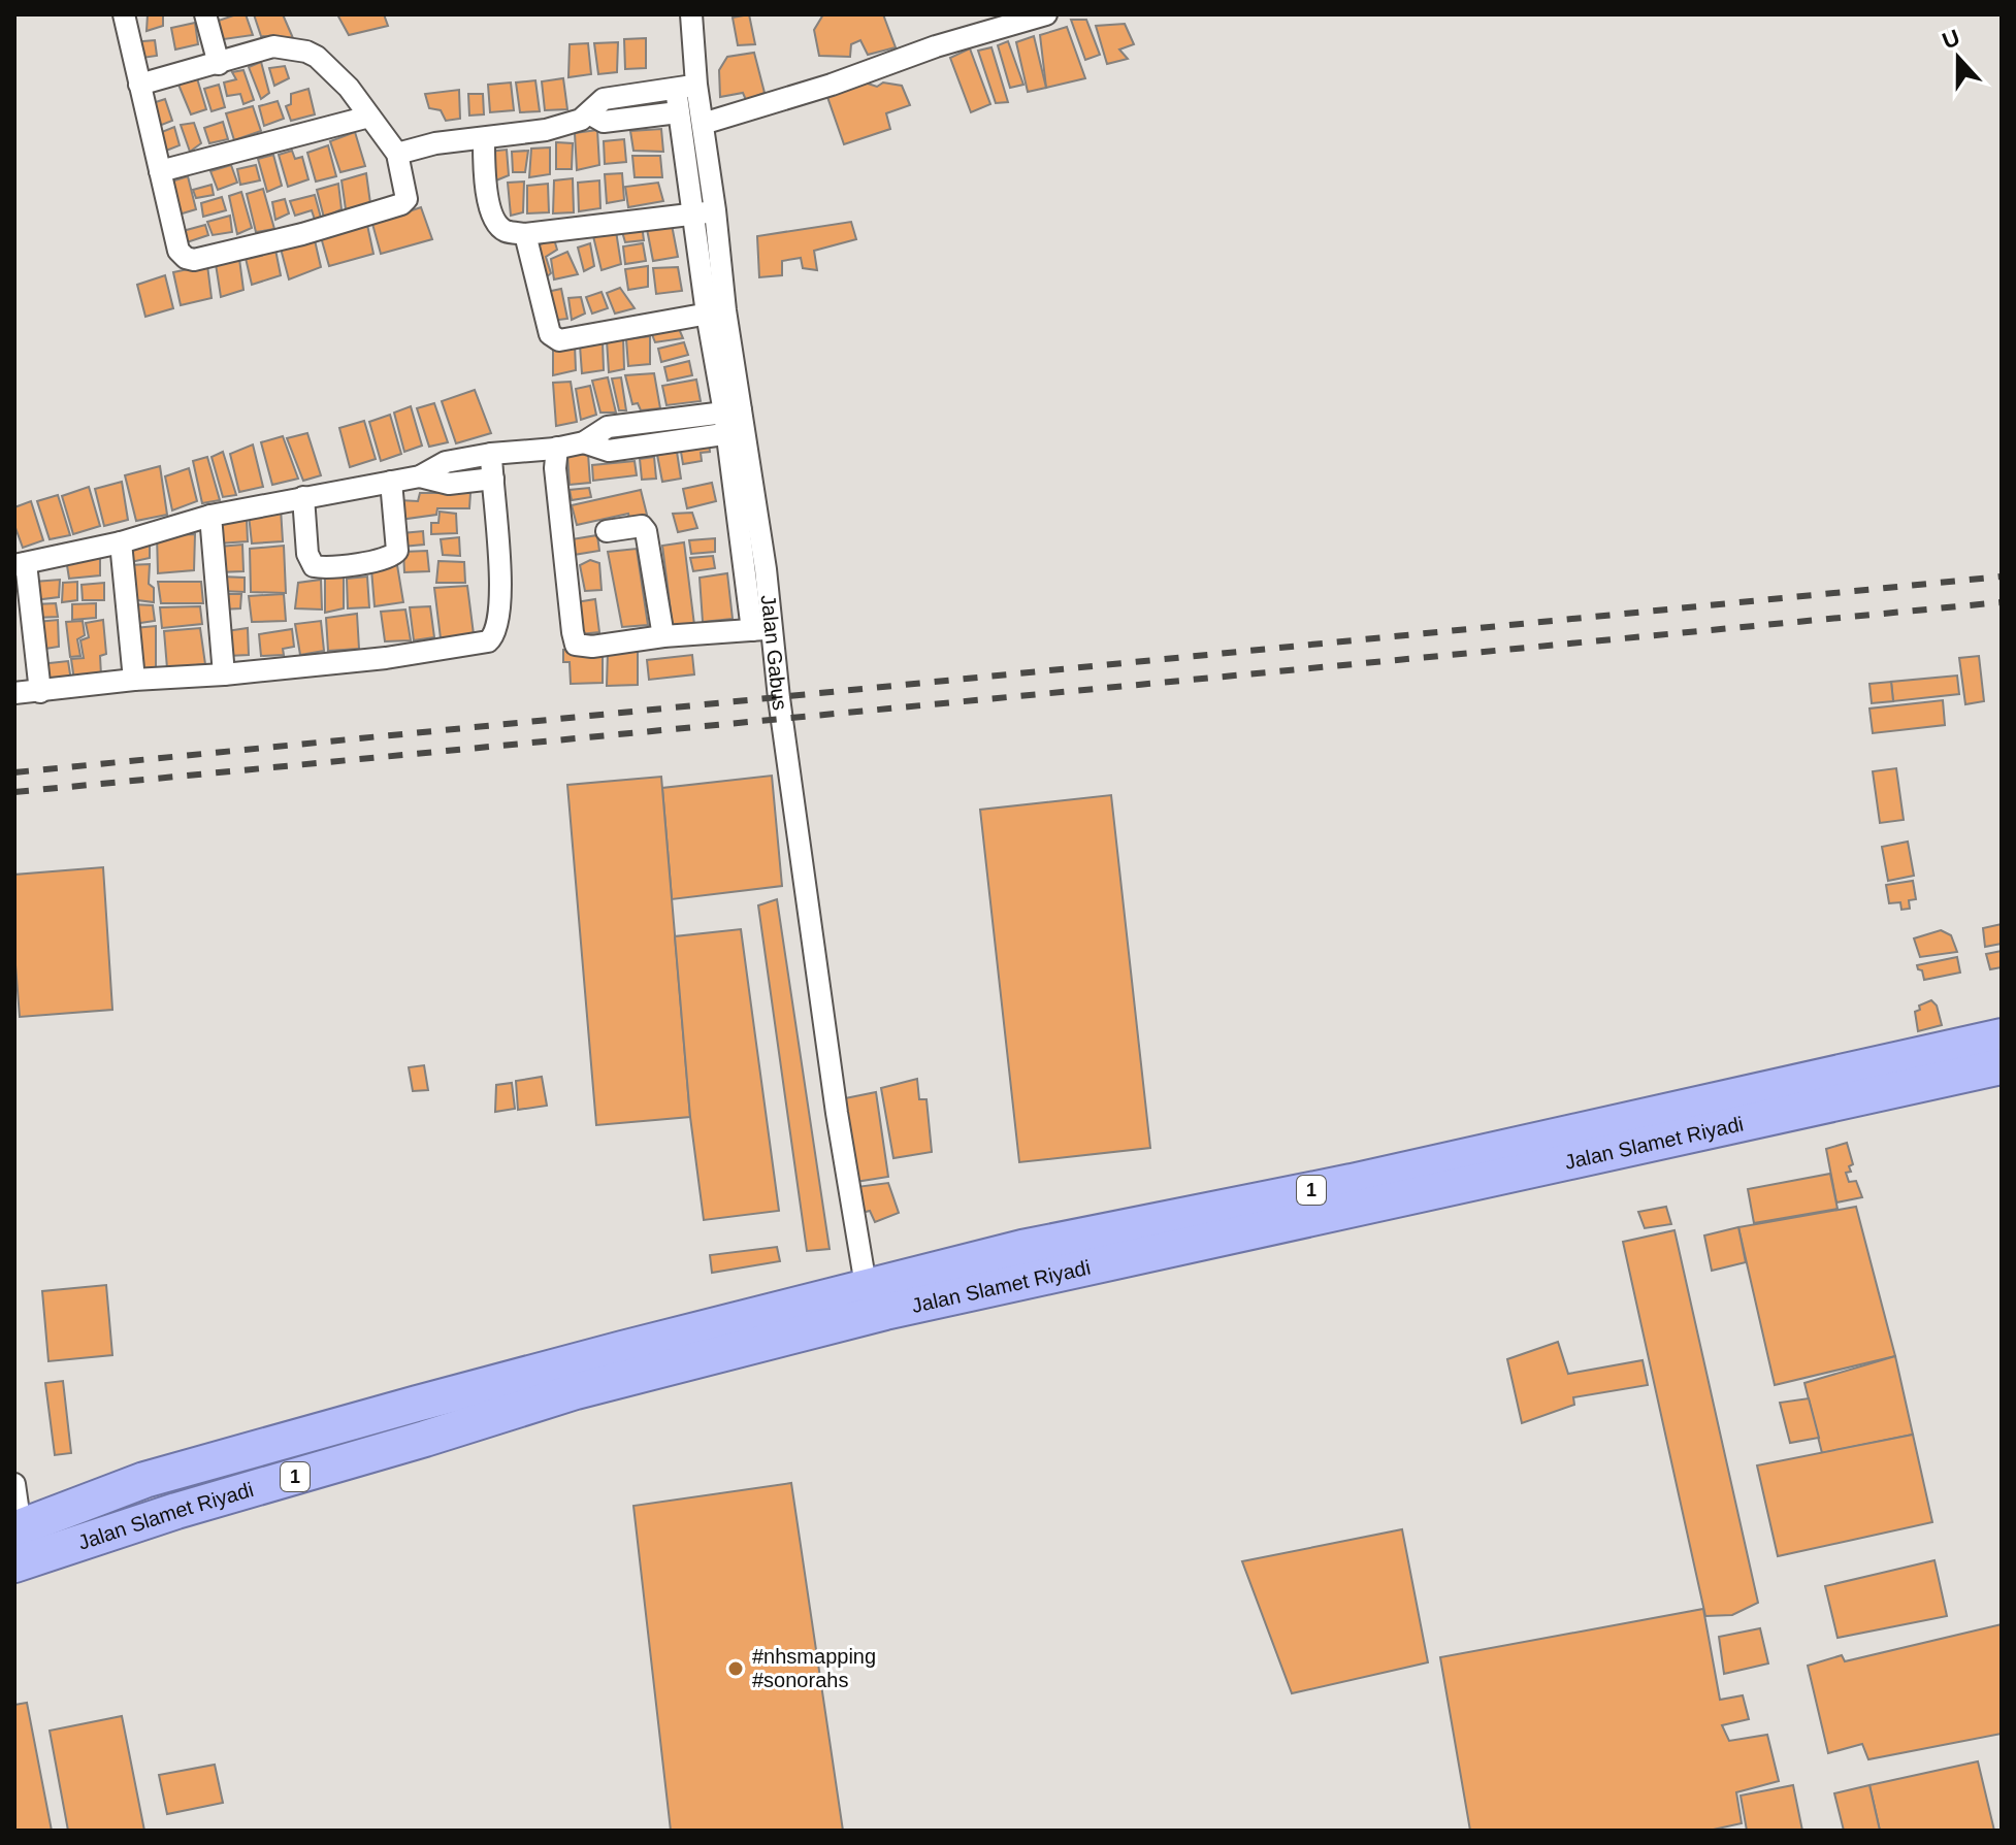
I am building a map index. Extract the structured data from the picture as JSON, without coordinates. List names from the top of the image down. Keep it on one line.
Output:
{"streets":{"highway":["Jalan Slamet Riyadi","1"],"street":["Jalan Gabus"]},"crossings":[["Jalan Gabus","Jalan Slamet Riyadi"]],"places":["#nhsmapping #sonorahs"],"north":"top"}
